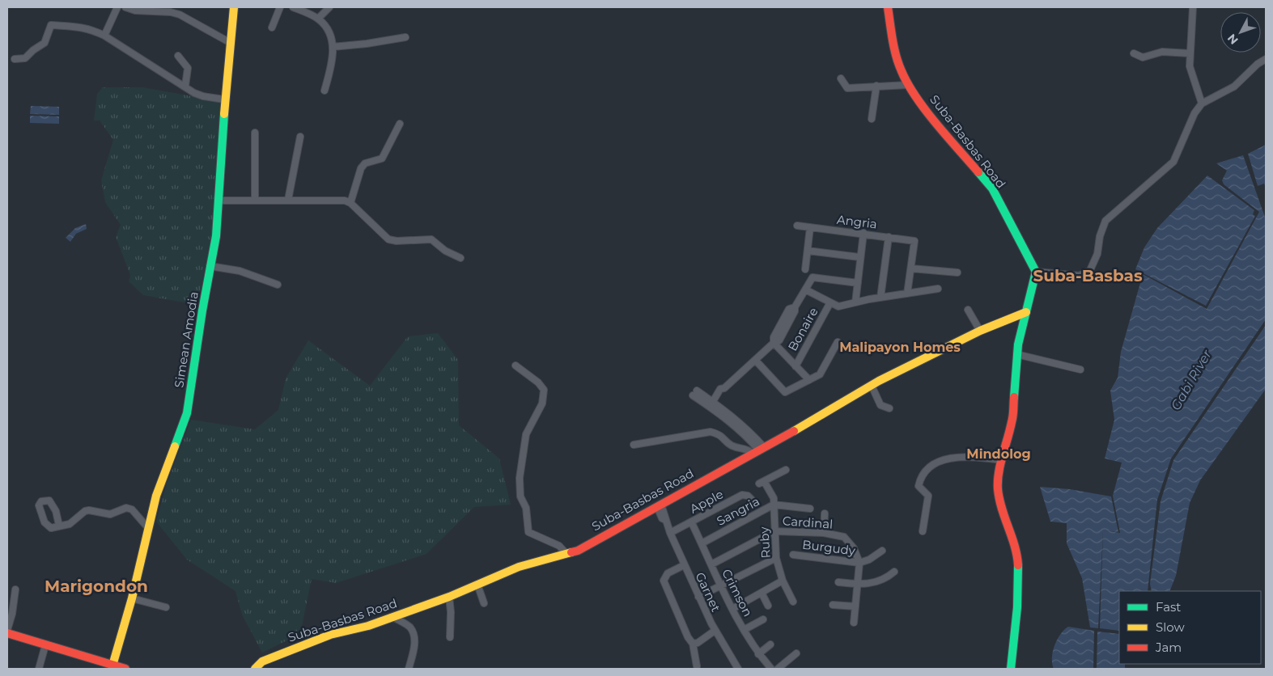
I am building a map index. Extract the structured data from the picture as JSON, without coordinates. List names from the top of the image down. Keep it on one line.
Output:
{"streets":{"street":["Suba-Basbas Road","Angria","Bonaire","Simean Amodia","Apple","Sangria","Cardinal","Ruby","Burgudy","Garnet","Crimson"]},"crossings":[["Suba-Basbas Road","Garnet"],["Apple","Garnet"],["Apple","Crimson"],["Sangria","Ruby"],["Sangria","Crimson"],["Cardinal","Ruby"],["Cardinal","Burgudy"],["Cardinal","Crimson"]],"districts":["Suba-Basbas","Malipayon Homes","Mindolog","Marigondon"],"water":["Gabi River"],"legend":["Fast","Slow","Jam"],"north":"bottom left"}
